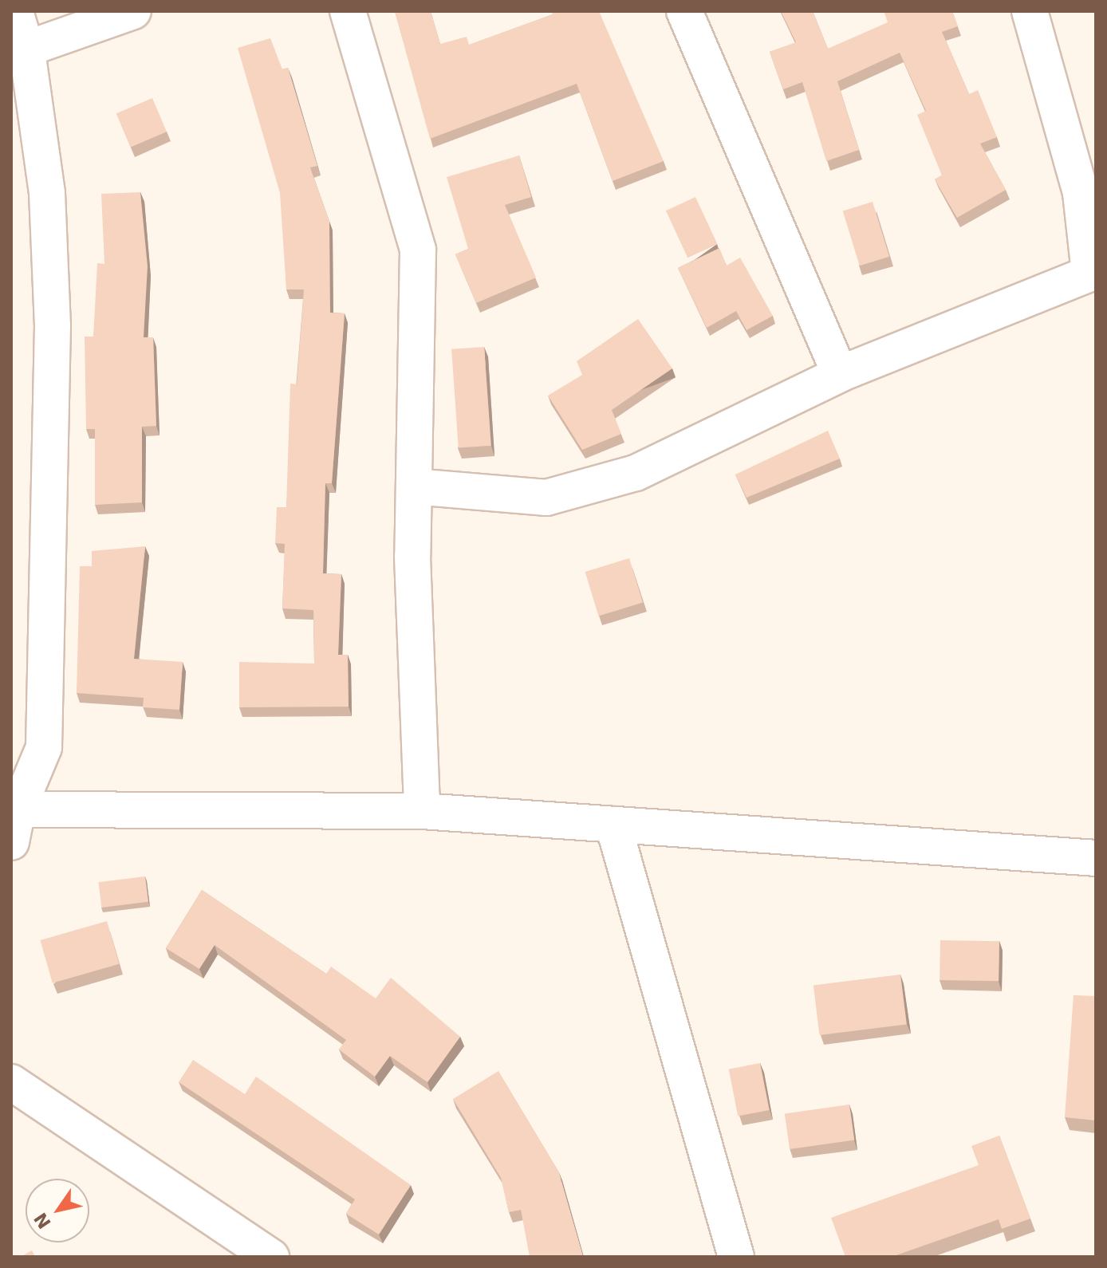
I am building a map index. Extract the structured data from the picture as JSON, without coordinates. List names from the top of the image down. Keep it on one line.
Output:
{"north":"bottom left"}
